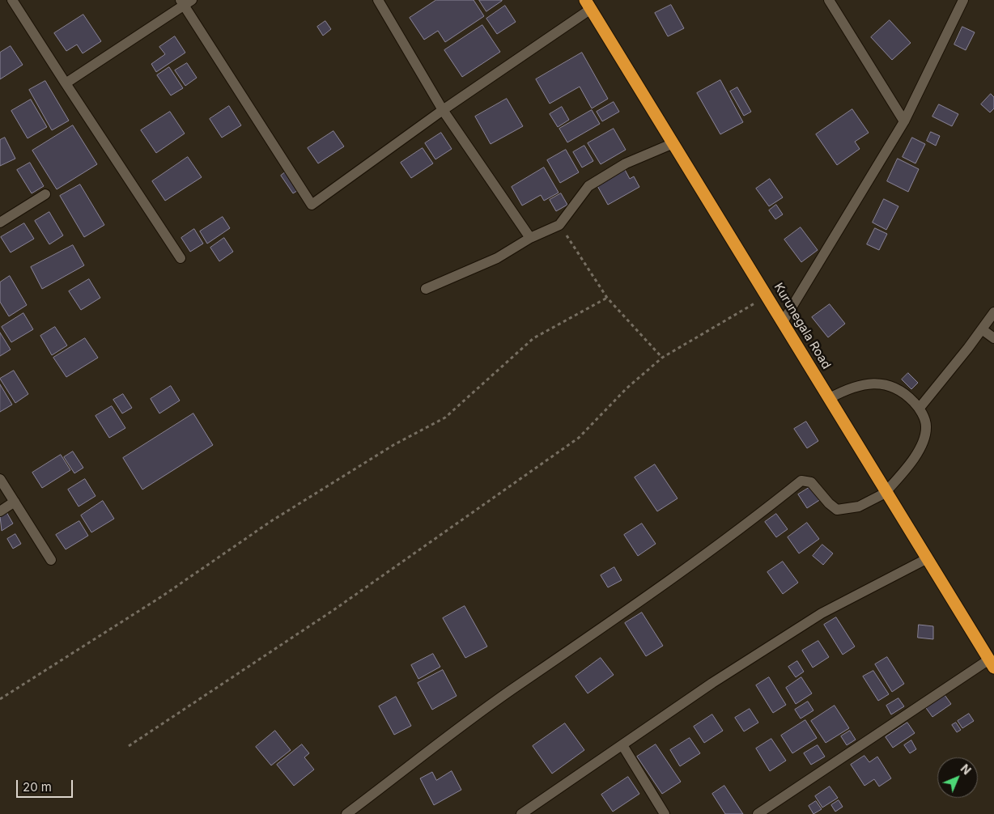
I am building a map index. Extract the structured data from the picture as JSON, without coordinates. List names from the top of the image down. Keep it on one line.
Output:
{"streets":{"highway":["Kurunegala Road"]},"scale_bar":"20 m","north":"top right"}
